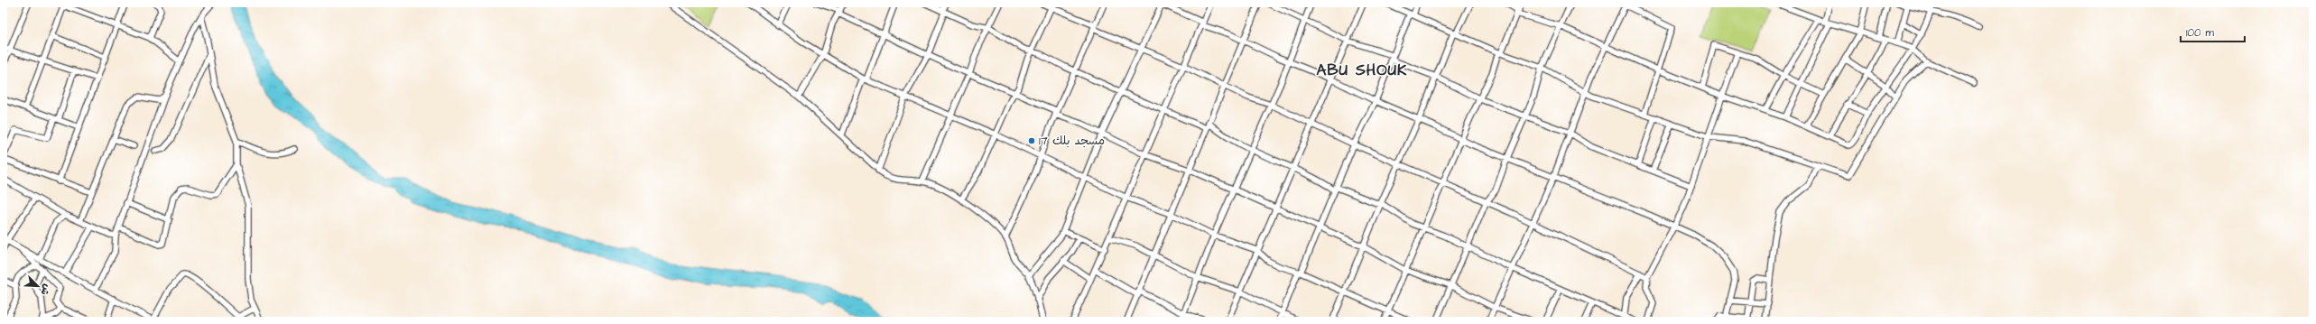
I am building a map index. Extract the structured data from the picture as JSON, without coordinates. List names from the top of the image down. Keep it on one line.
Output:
{"districts":["ABU SHOUK"],"places":["مسجد بلك 17"],"scale_bar":"100 m","north":"bottom right"}
